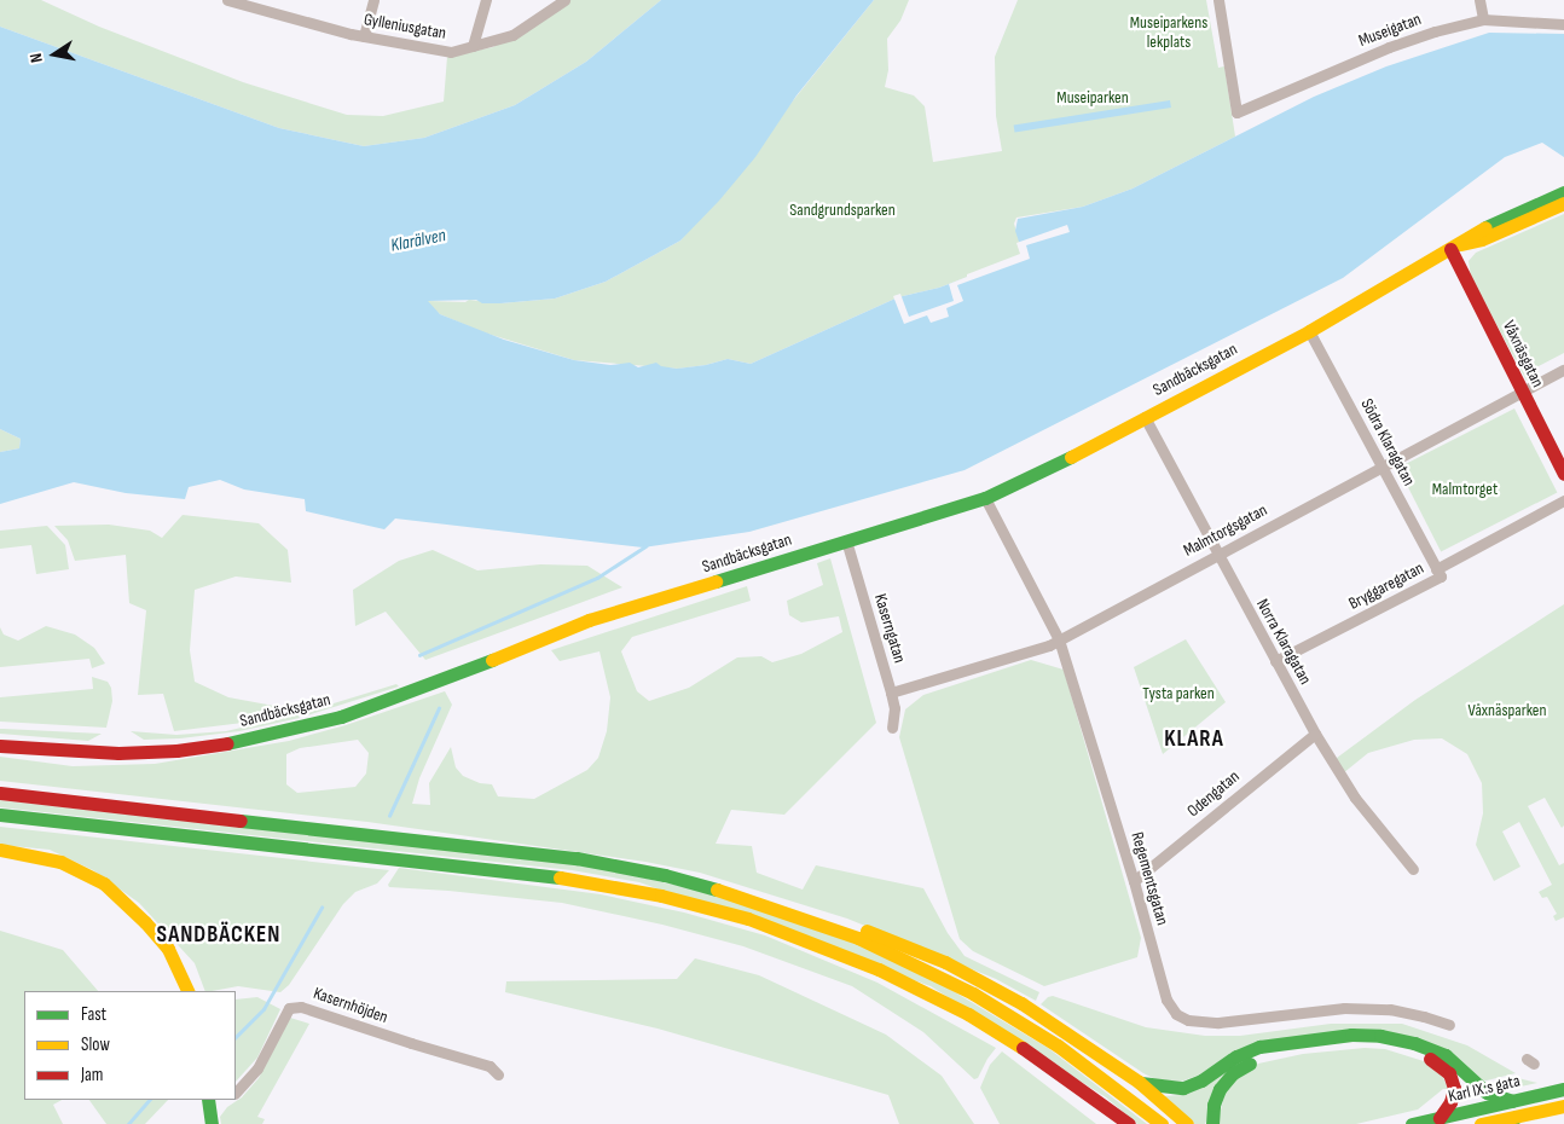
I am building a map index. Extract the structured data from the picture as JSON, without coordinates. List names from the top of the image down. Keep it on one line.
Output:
{"streets":{"main road":["Våxnäsgatan","Sandbäcksgatan","Karl IX:s gata"],"street":["Gylleniusgatan","Museigatan","Södra Klaragatan","Malmtorgsgatan","Bryggaregatan","Kaserngatan","Norra Klaragatan","Odengatan","Regementsgatan","Kasernhöjden"]},"crossings":[["Våxnäsgatan","Sandbäcksgatan"],["Våxnäsgatan","Malmtorgsgatan"],["Sandbäcksgatan","Södra Klaragatan"],["Sandbäcksgatan","Kaserngatan"],["Sandbäcksgatan","Norra Klaragatan"],["Sandbäcksgatan","Regementsgatan"],["Södra Klaragatan","Malmtorgsgatan"],["Södra Klaragatan","Bryggaregatan"],["Malmtorgsgatan","Kaserngatan"],["Malmtorgsgatan","Norra Klaragatan"],["Malmtorgsgatan","Regementsgatan"],["Bryggaregatan","Norra Klaragatan"],["Norra Klaragatan","Odengatan"],["Odengatan","Regementsgatan"]],"districts":["KLARA","SANDBÄCKEN"],"water":["Klarälven"],"parks":["Museiparkens lekplats","Museiparken","Sandgrundsparken","Malmtorget","Tysta parken","Våxnäsparken"],"legend":["Fast","Slow","Jam"],"north":"left"}
